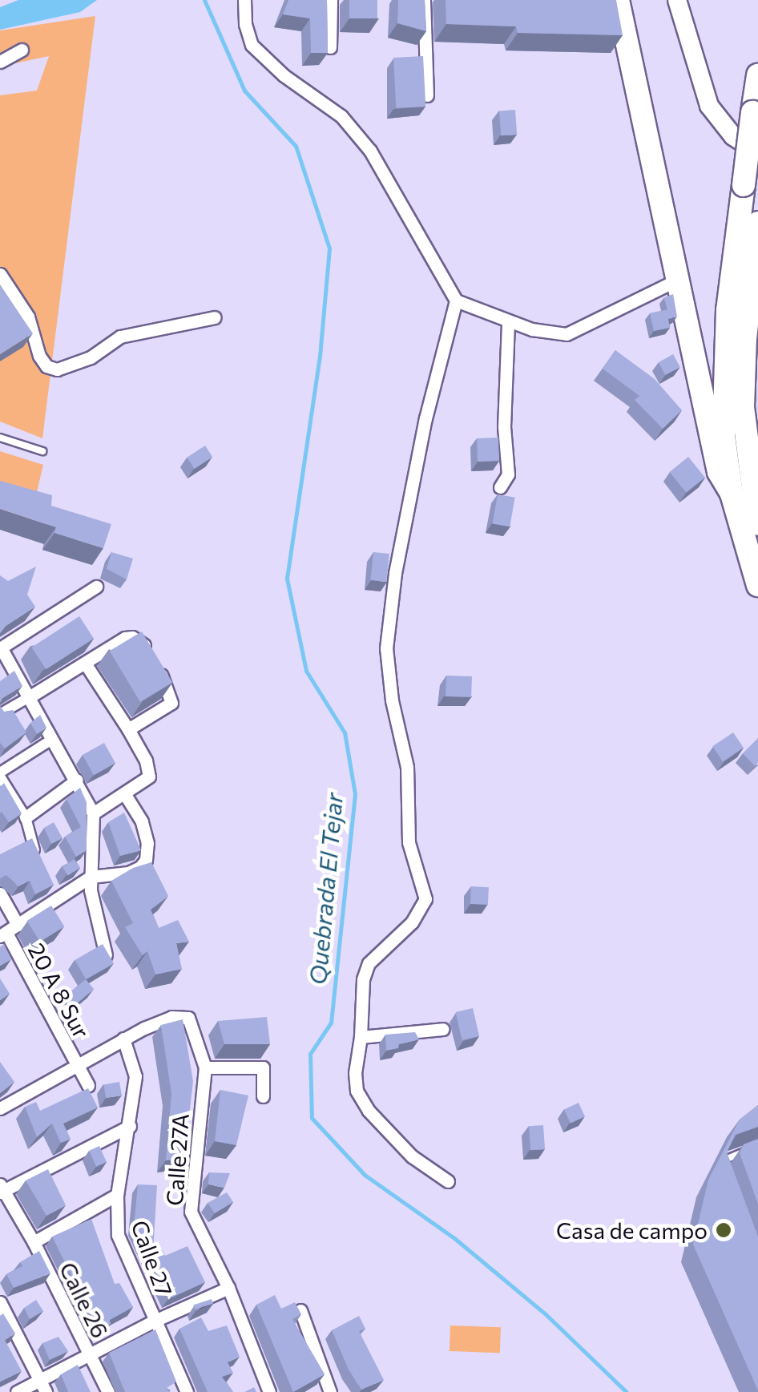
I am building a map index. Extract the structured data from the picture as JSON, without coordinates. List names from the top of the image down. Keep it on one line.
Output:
{"streets":{"street":["20 A 8 Sur","Calle 27A","Calle 27","Calle 26"]},"crossings":[["Calle 27A","Calle 27"]],"water":["Quebrada El Tejar"],"places":["Casa de campo"]}
